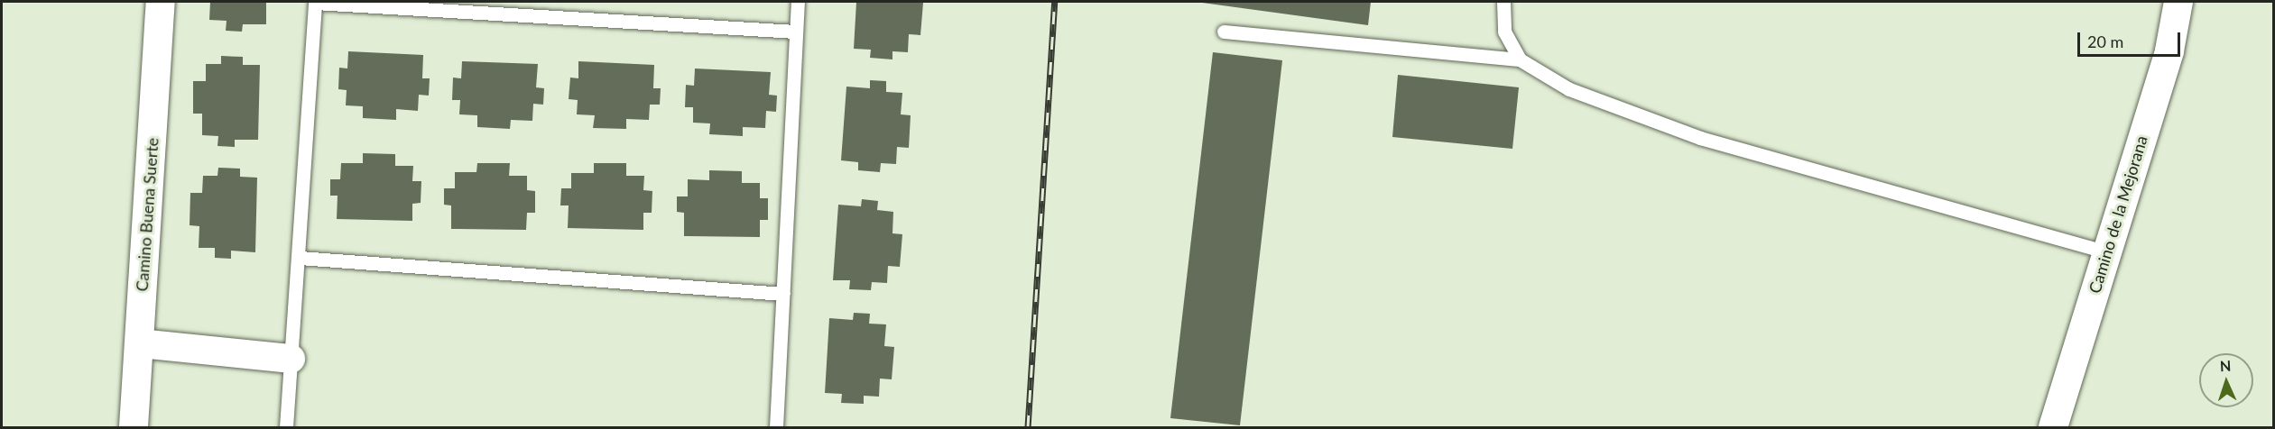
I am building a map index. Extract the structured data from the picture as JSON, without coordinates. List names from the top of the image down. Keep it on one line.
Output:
{"streets":{"street":["Camino Buena Suerte","Camino de la Mejorana"]},"scale_bar":"20 m","north":"top"}
